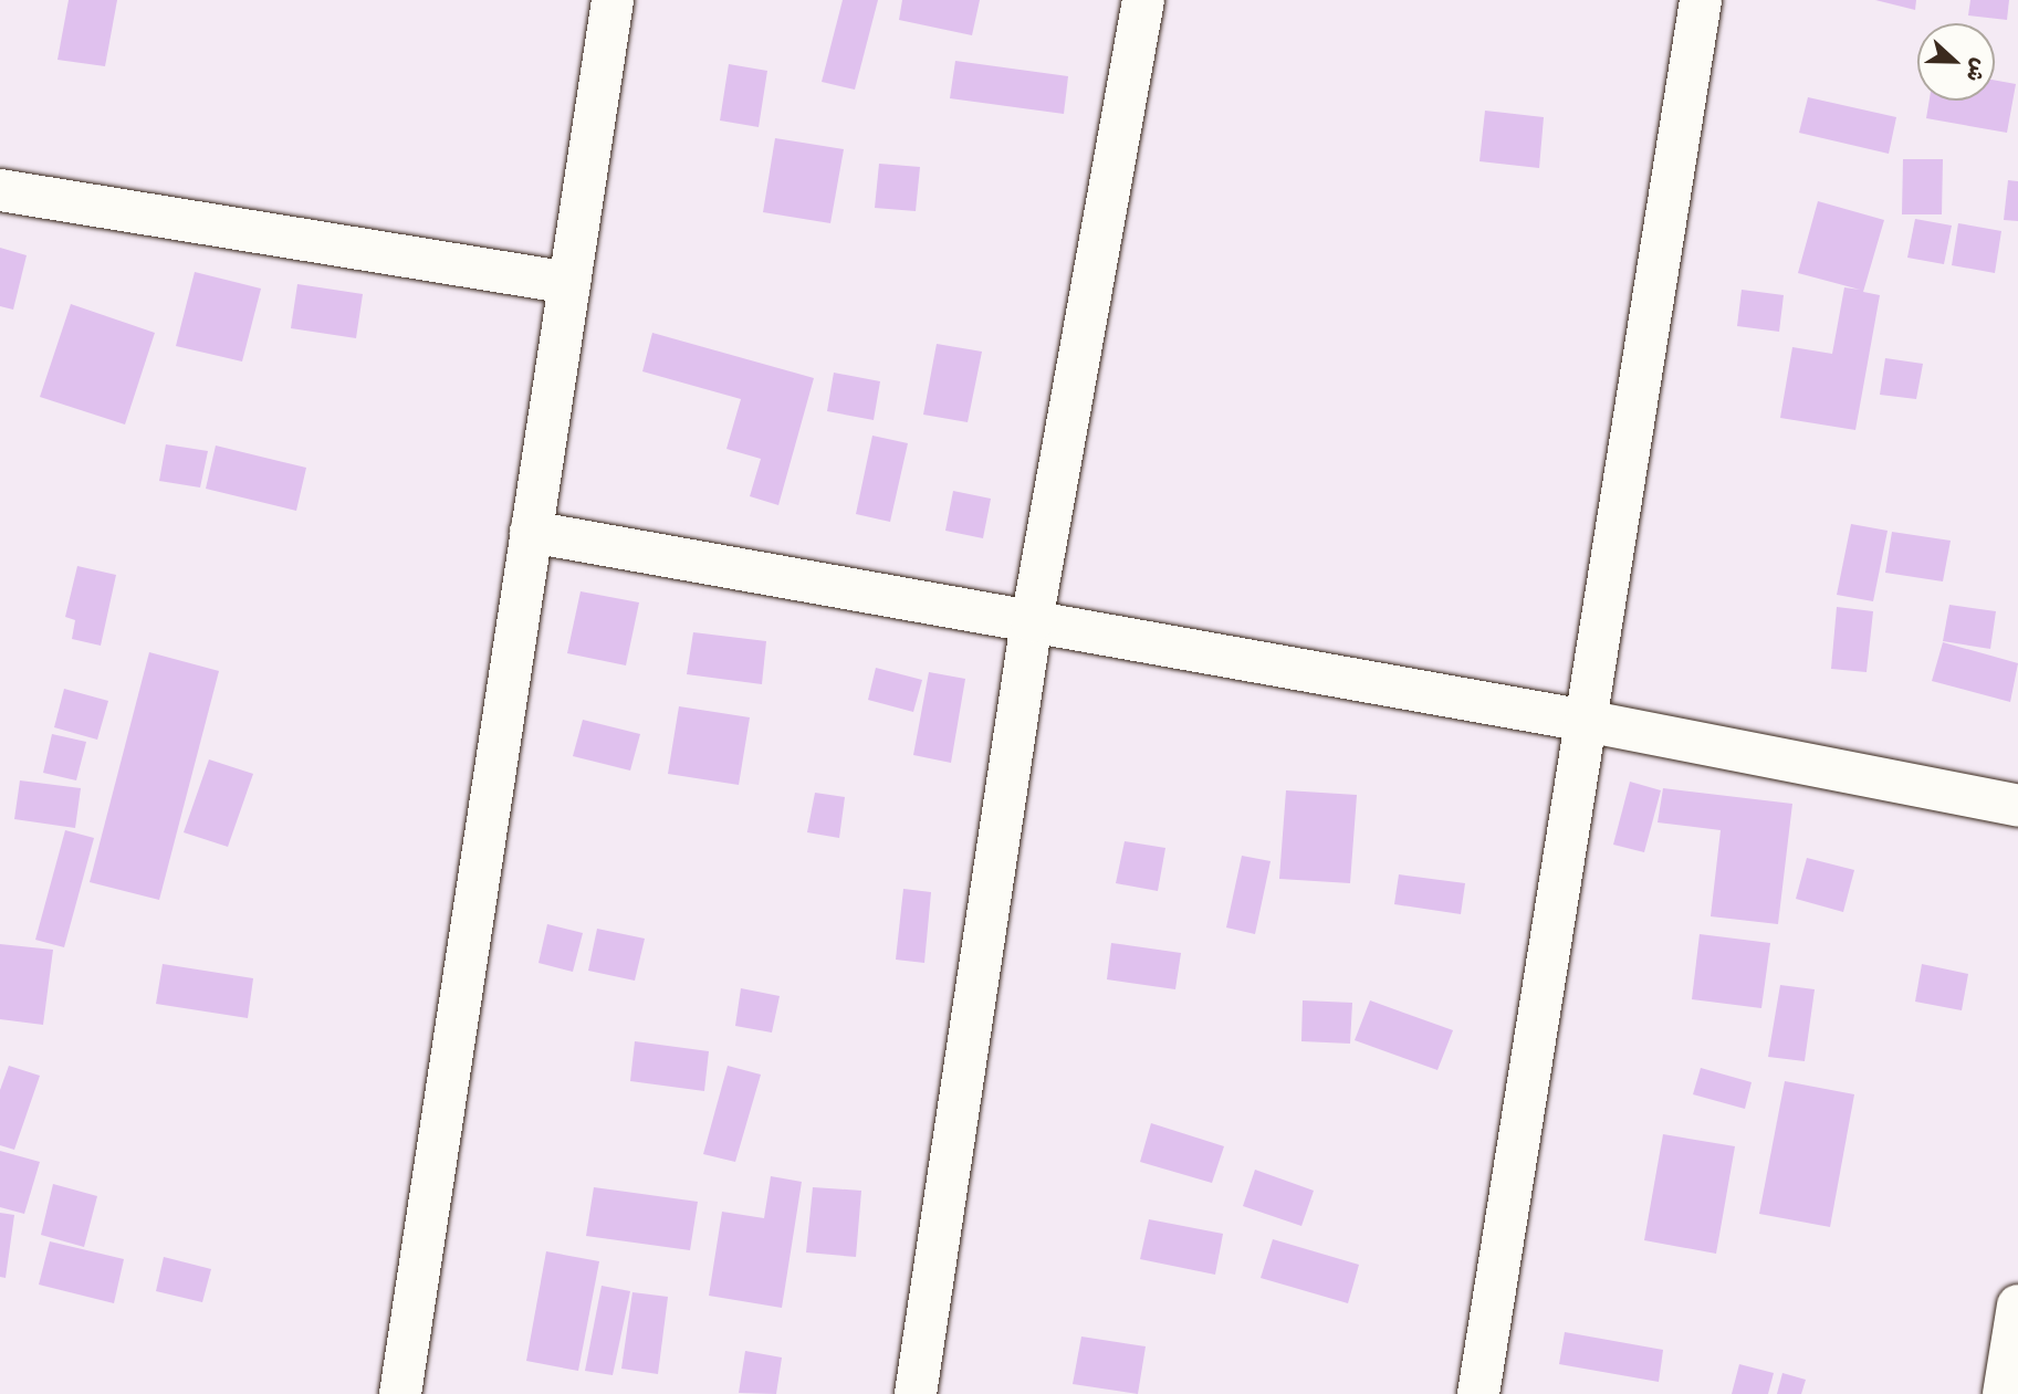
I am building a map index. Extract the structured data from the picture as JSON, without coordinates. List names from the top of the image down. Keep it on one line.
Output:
{"north":"right"}
